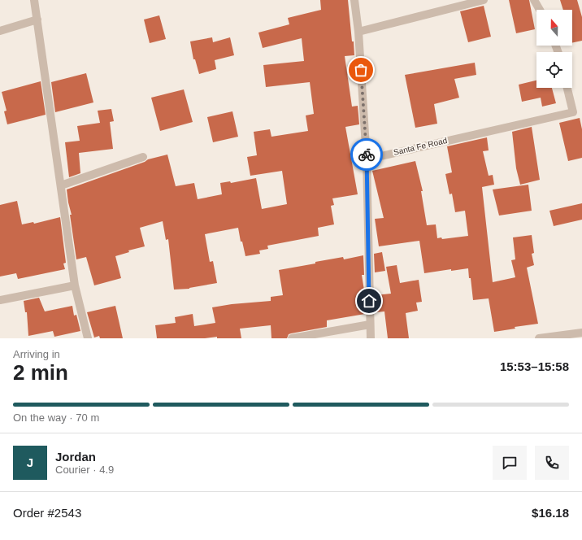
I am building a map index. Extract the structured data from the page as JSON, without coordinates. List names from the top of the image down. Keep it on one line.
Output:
{"streets":{"street":["Santa Fe Road"]},"north":"top","page":{"heading":["2 min","Arriving in","15:53–15:58"],"panel":["Jordan","Courier · 4.9","Order #2543","$16.18"],"bar":"On the way · 70 m","round":"J"}}
